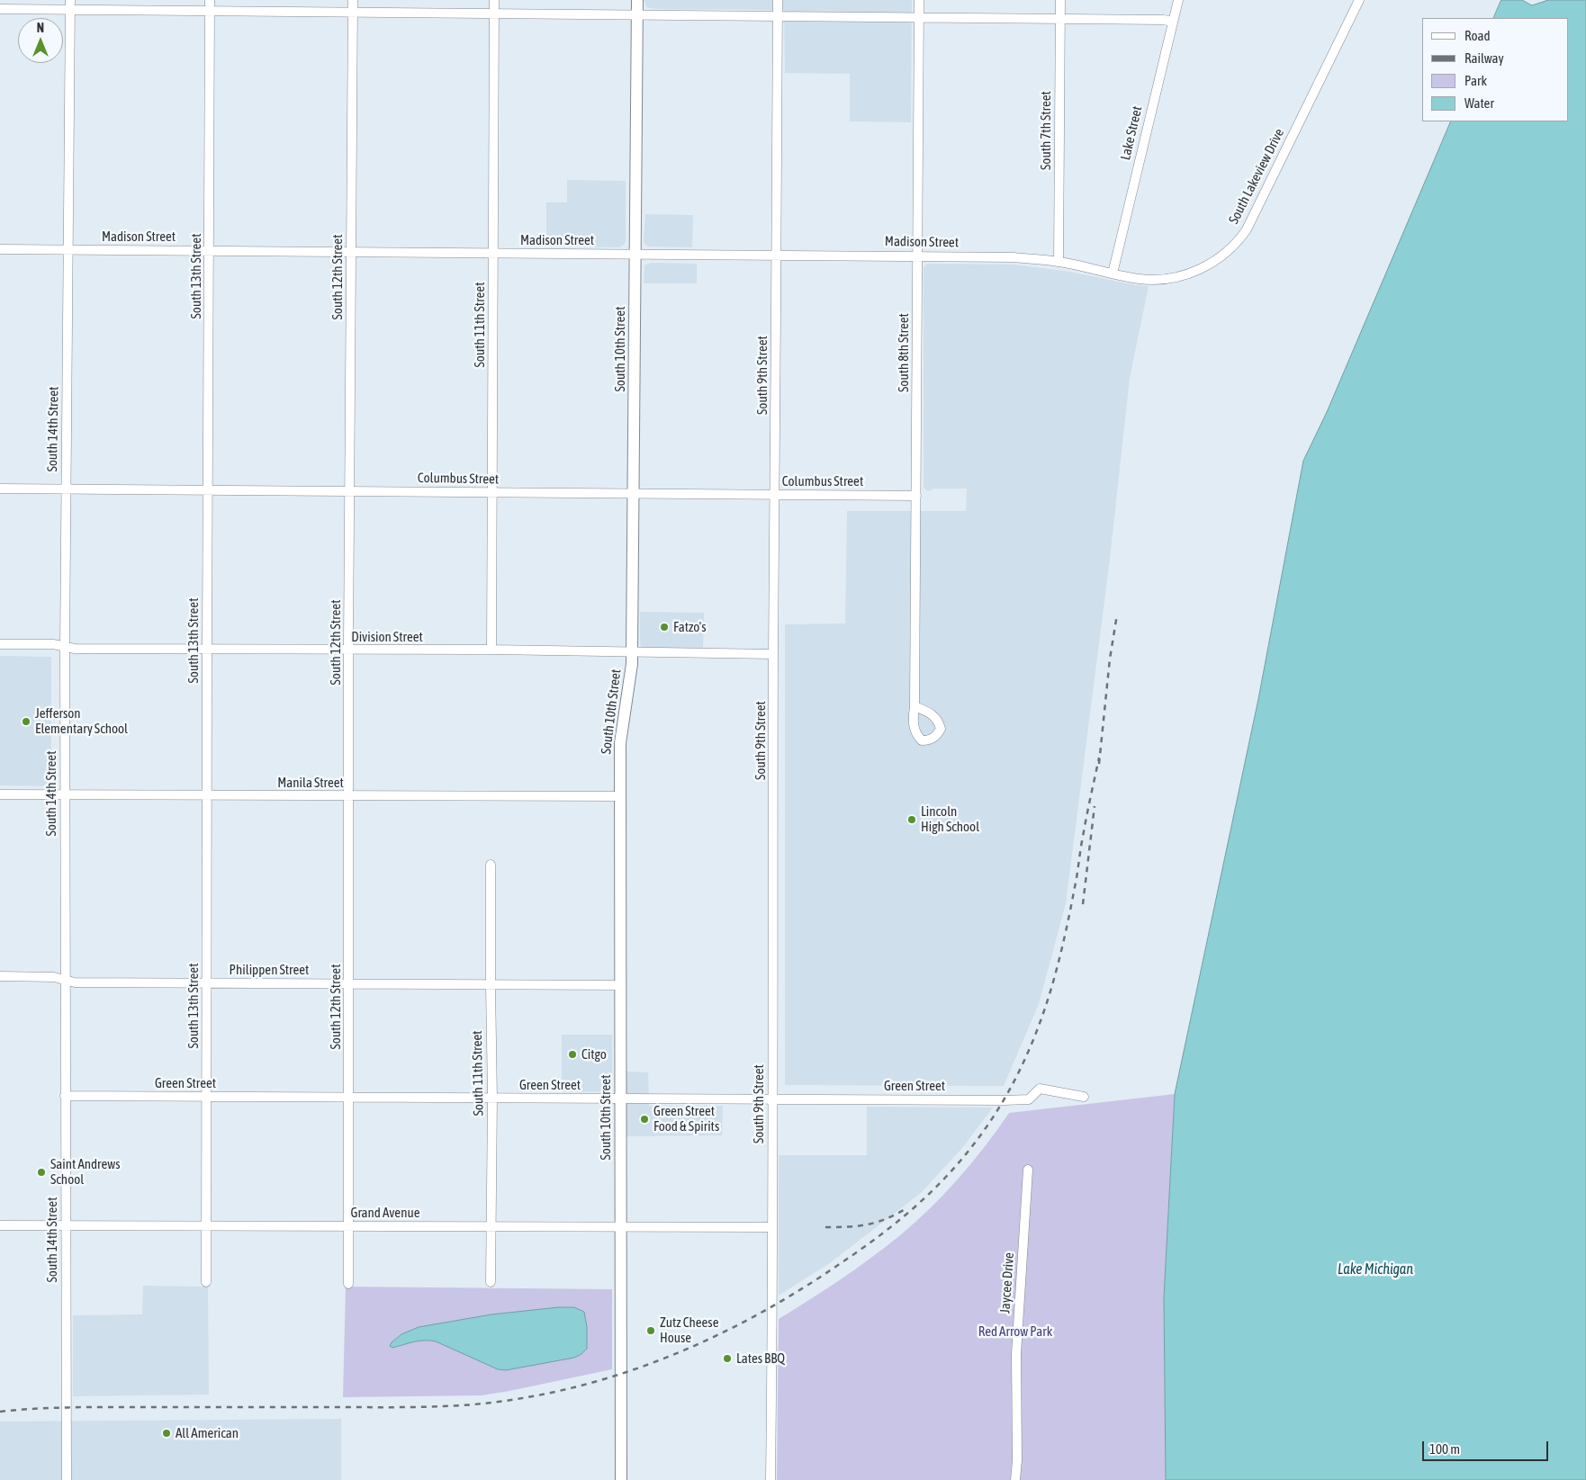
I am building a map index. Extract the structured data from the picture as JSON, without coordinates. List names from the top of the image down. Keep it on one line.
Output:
{"streets":{"street":["South 7th Street","Lake Street","South Lakeview Drive","Madison Street","South 13th Street","South 12th Street","South 11th Street","South 10th Street","South 8th Street","South 9th Street","South 14th Street","Columbus Street","Division Street","Manila Street","Philippen Street","Green Street","Grand Avenue","Jaycee Drive"]},"crossings":[["South 7th Street","Madison Street"],["Lake Street","South Lakeview Drive"],["Lake Street","Madison Street"],["South Lakeview Drive","Madison Street"],["Madison Street","South 13th Street"],["Madison Street","South 12th Street"],["Madison Street","South 11th Street"],["Madison Street","South 10th Street"],["Madison Street","South 8th Street"],["Madison Street","South 9th Street"],["Madison Street","South 14th Street"],["South 13th Street","Columbus Street"],["South 13th Street","Division Street"],["South 13th Street","Manila Street"],["South 13th Street","Philippen Street"],["South 13th Street","Green Street"],["South 13th Street","Grand Avenue"],["South 12th Street","Columbus Street"],["South 12th Street","Division Street"],["South 12th Street","Manila Street"],["South 12th Street","Philippen Street"],["South 12th Street","Green Street"],["South 12th Street","Grand Avenue"],["South 11th Street","Columbus Street"],["South 11th Street","Division Street"],["South 11th Street","Philippen Street"],["South 11th Street","Green Street"],["South 11th Street","Grand Avenue"],["South 10th Street","Columbus Street"],["South 10th Street","Division Street"],["South 10th Street","Manila Street"],["South 10th Street","Philippen Street"],["South 10th Street","Green Street"],["South 10th Street","Grand Avenue"],["South 8th Street","Columbus Street"],["South 9th Street","Columbus Street"],["South 9th Street","Division Street"],["South 9th Street","Green Street"],["South 9th Street","Grand Avenue"],["South 14th Street","Columbus Street"],["South 14th Street","Division Street"],["South 14th Street","Manila Street"],["South 14th Street","Philippen Street"],["South 14th Street","Green Street"],["South 14th Street","Grand Avenue"]],"water":["Lake Michigan"],"parks":["Red Arrow Park"],"places":["Fatzo's","Jefferson Elementary School","Lincoln High School","Citgo","Green Street Food & Spirits","Saint Andrews School","Zutz Cheese House","Lates BBQ","All American"],"legend":["Road","Railway","Park","Water"],"scale_bar":"100 m","north":"top"}
